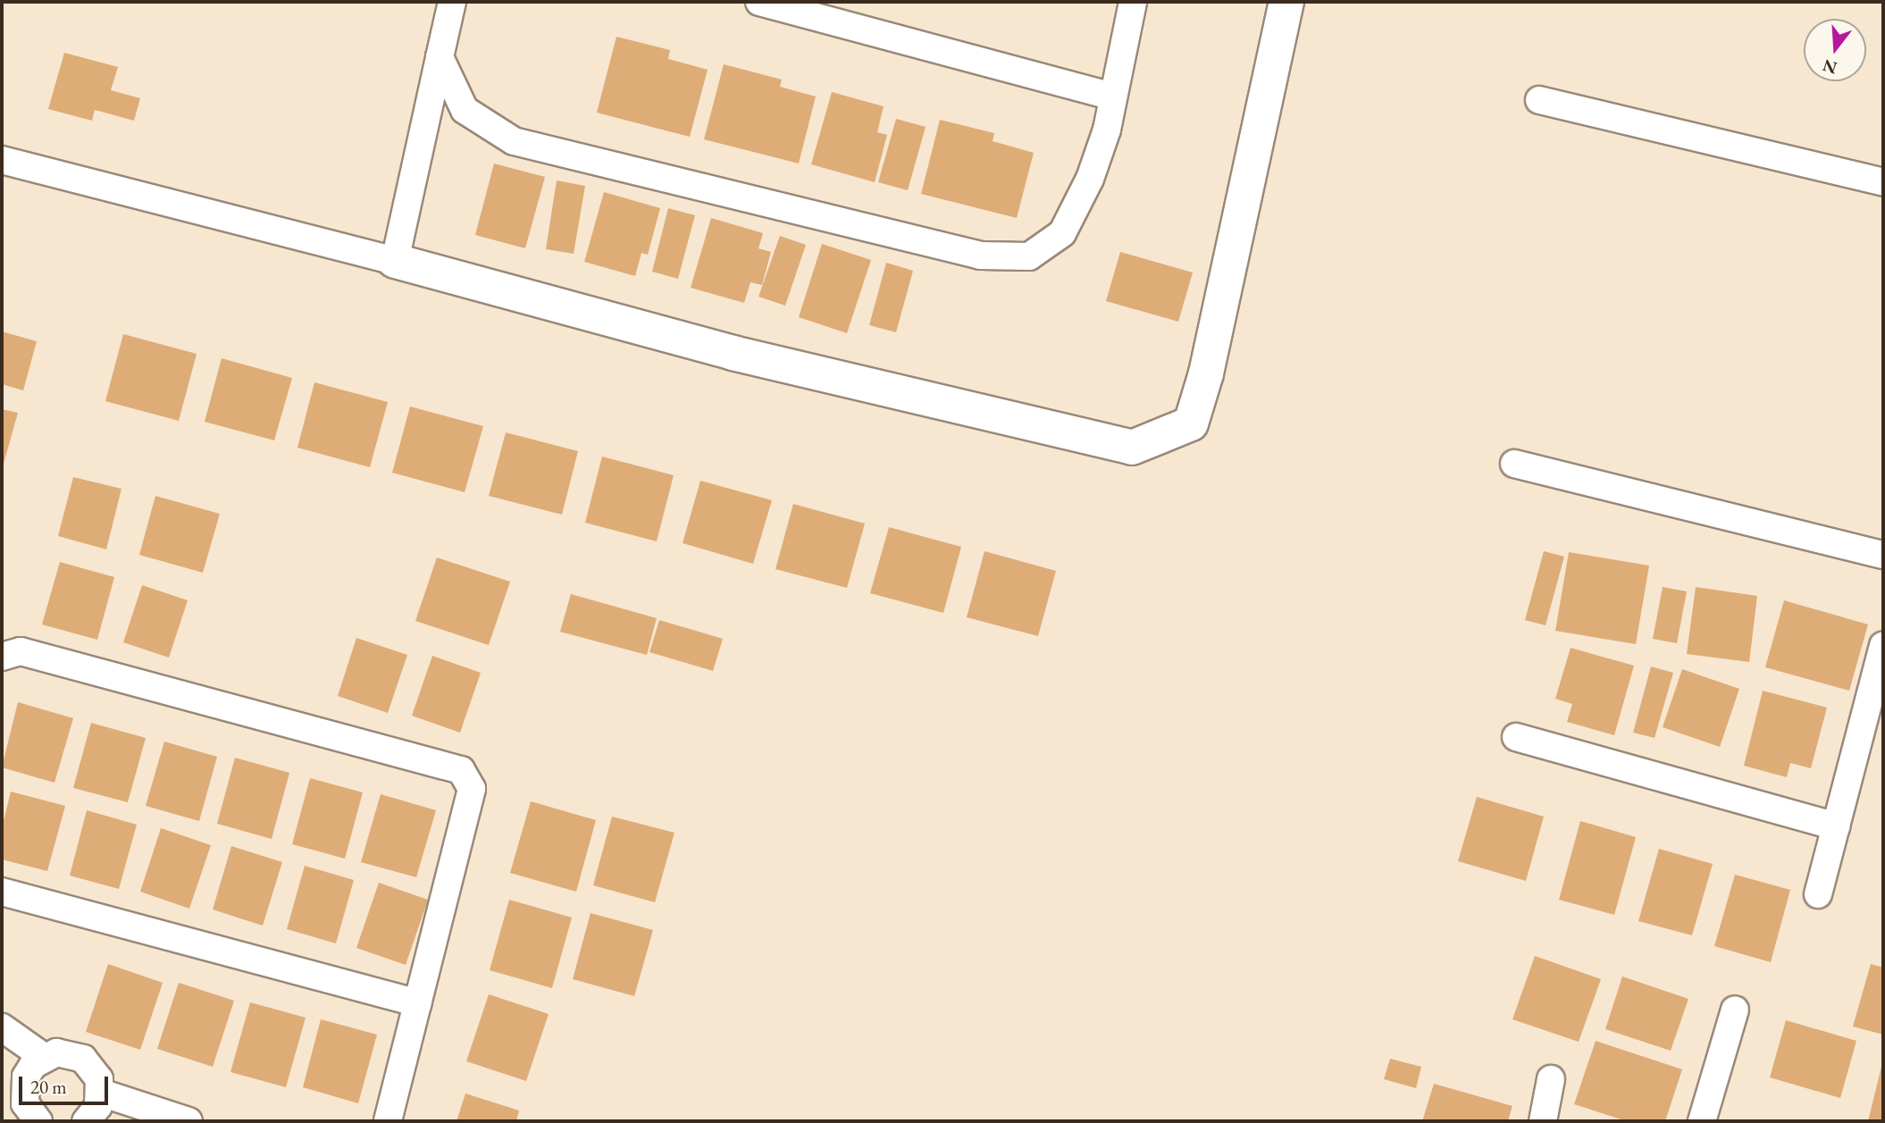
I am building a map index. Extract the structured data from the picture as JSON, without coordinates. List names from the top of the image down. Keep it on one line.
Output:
{"scale_bar":"20 m","north":"bottom"}
